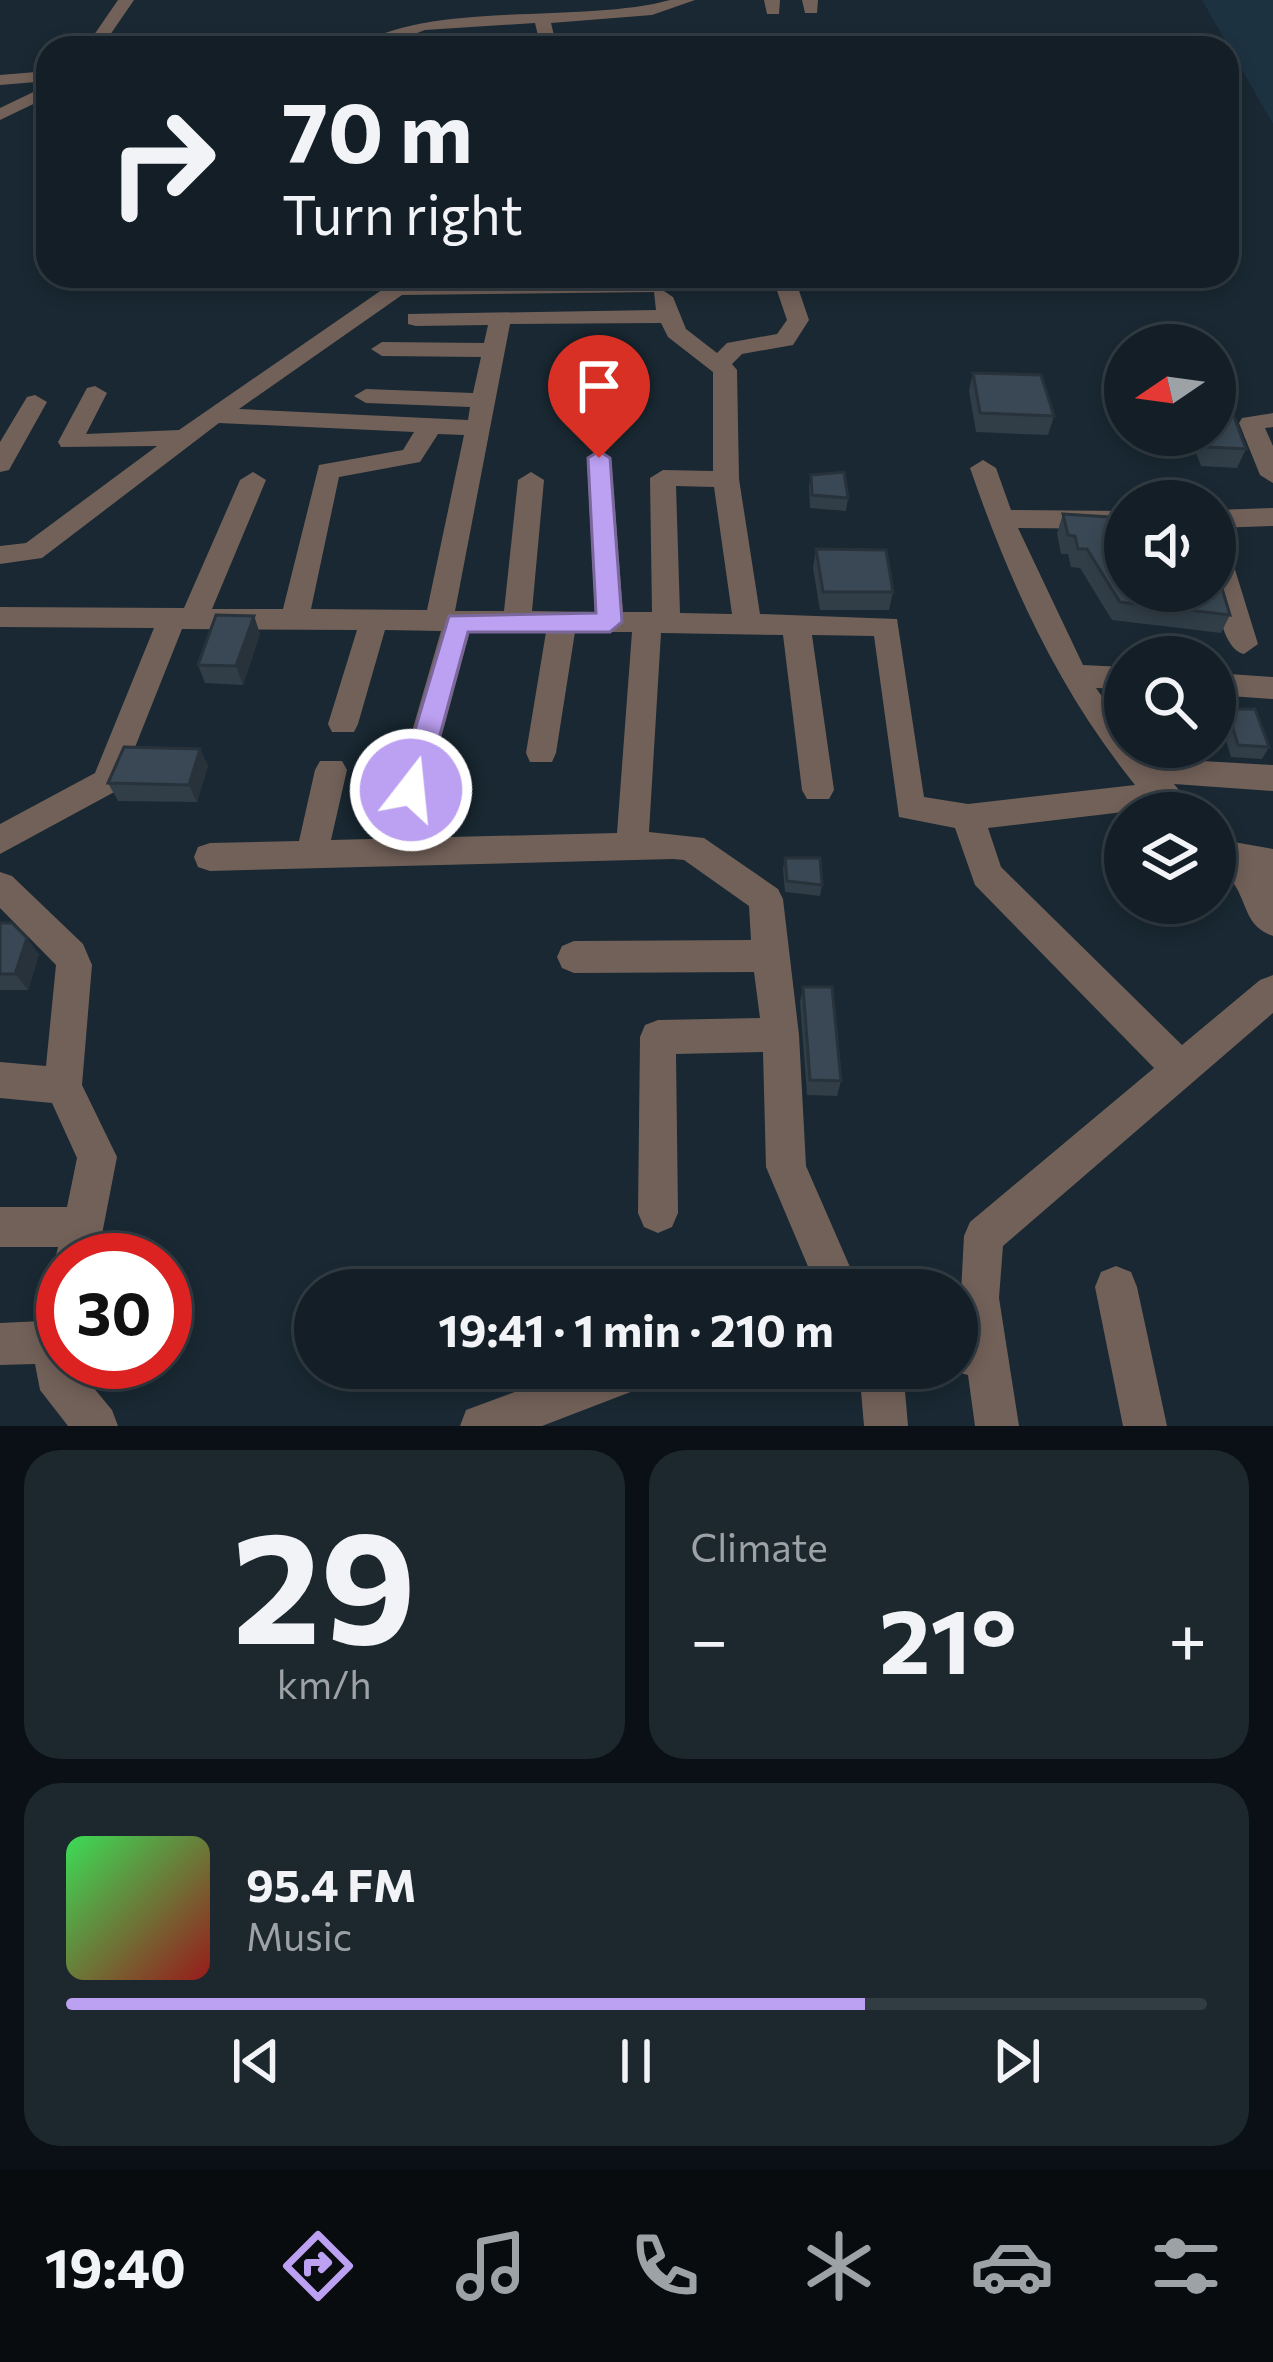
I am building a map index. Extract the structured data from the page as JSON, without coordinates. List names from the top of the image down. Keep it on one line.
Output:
{"north":"left","page":{"turn":["70 m","Turn right"],"limit":"30","trip":"19:41 · 1 min · 210 m","tile":[["29","km/h"],"Climate"],"heat":["−","21°","+"],"song":["95.4 FM","Music"],"tabs":"19:40"}}
